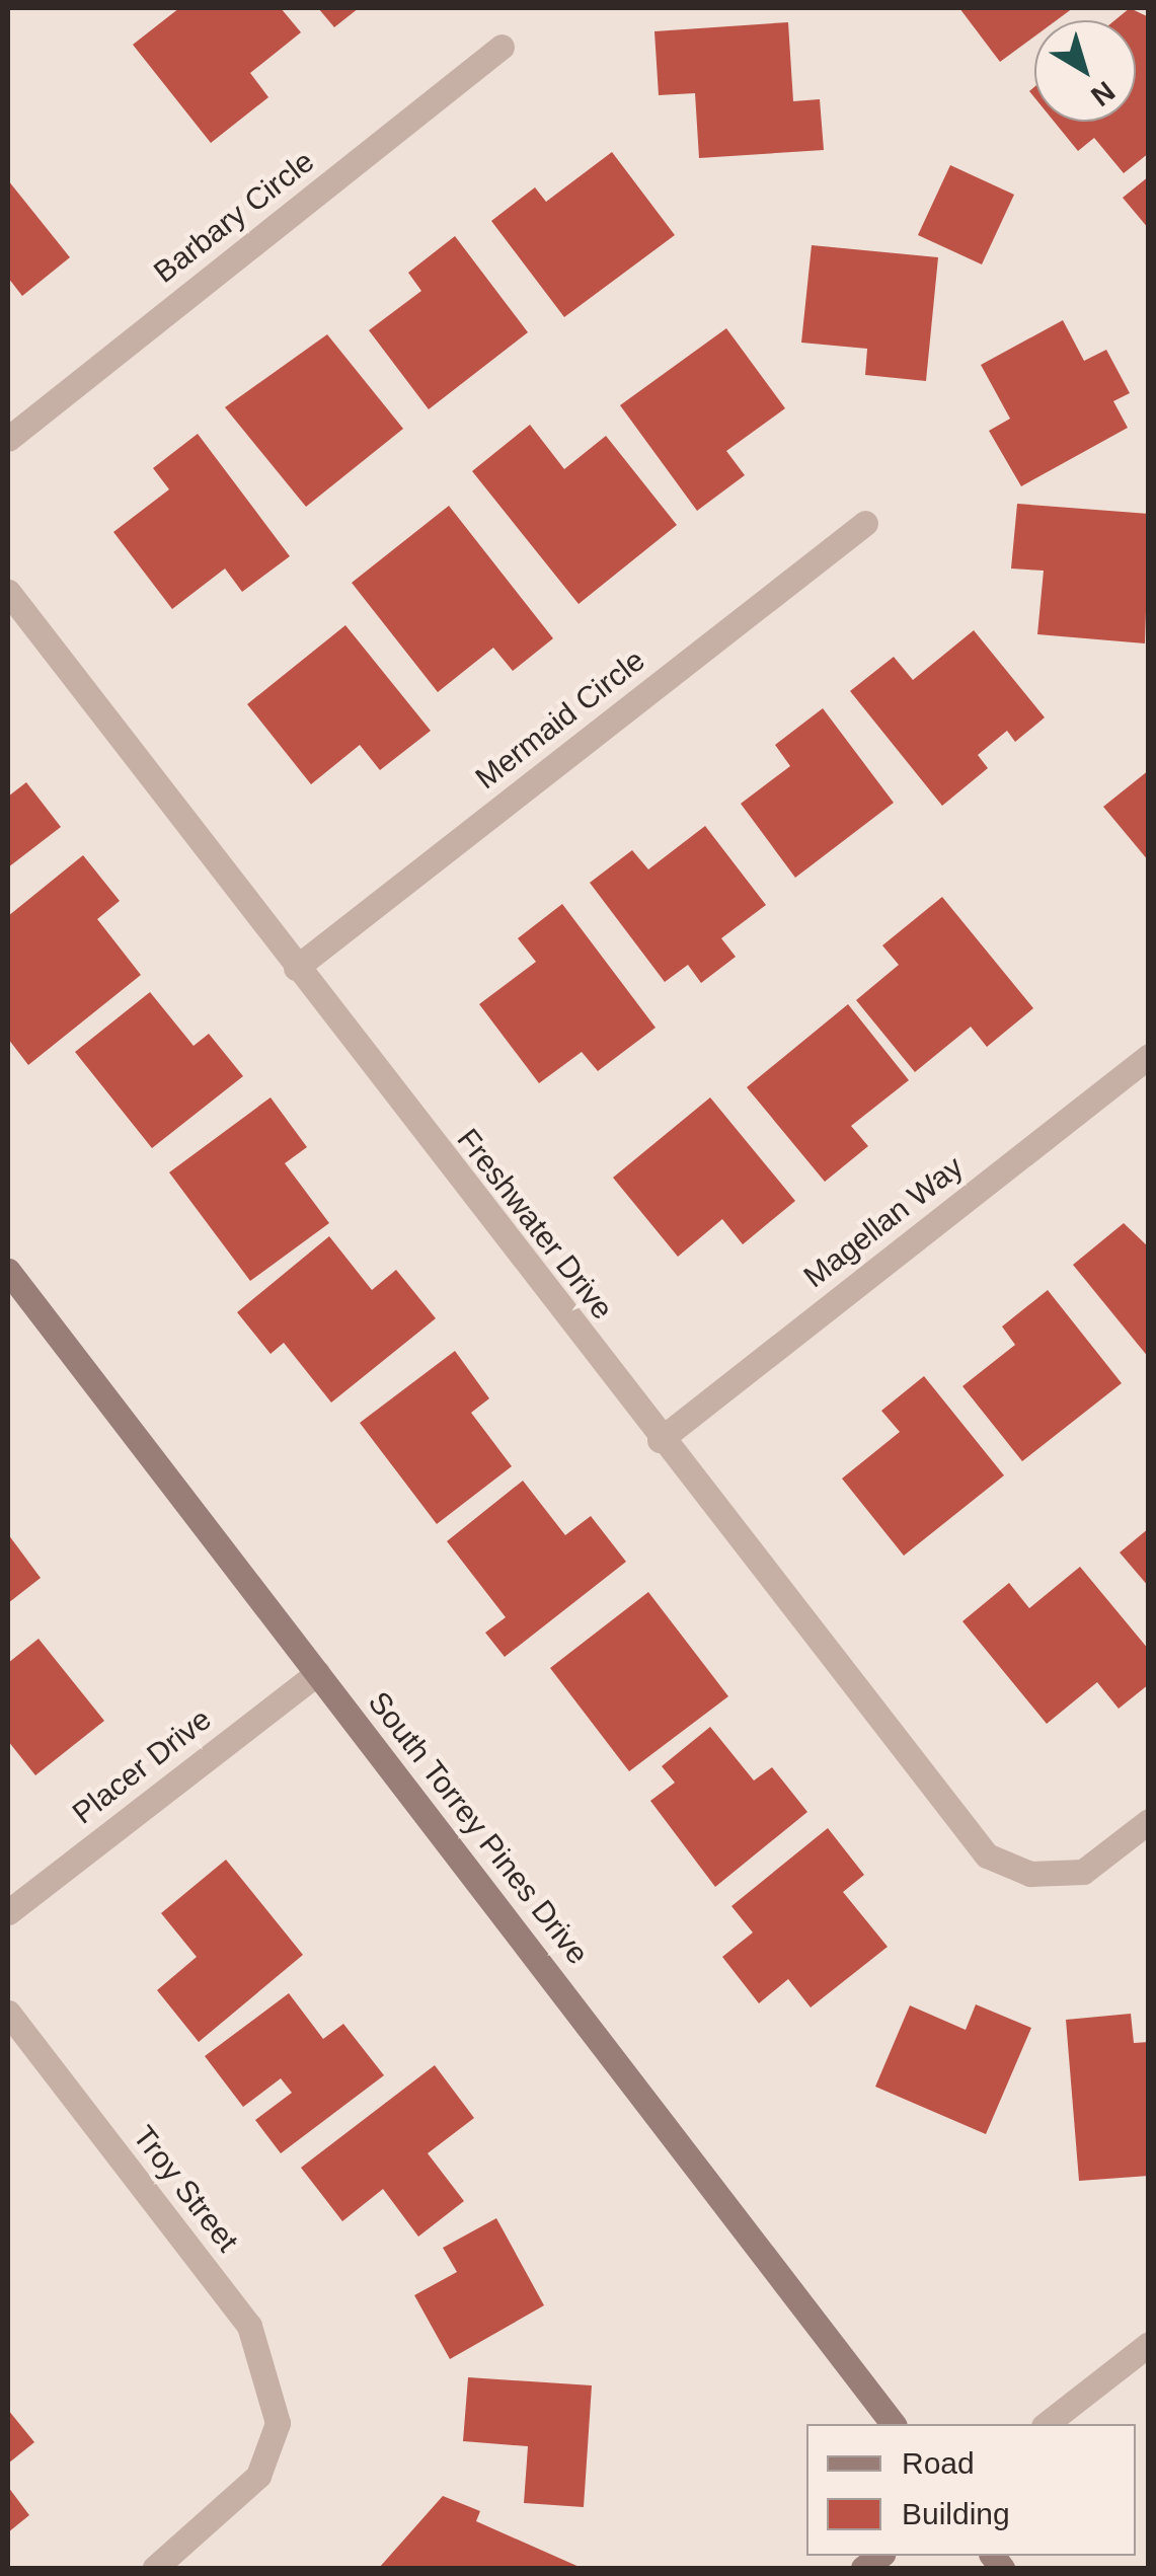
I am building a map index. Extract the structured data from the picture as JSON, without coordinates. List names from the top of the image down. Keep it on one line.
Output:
{"streets":{"main road":["South Torrey Pines Drive"],"street":["Barbary Circle","Mermaid Circle","Magellan Way","Freshwater Drive","Placer Drive","Troy Street"]},"crossings":[["Mermaid Circle","Freshwater Drive"],["Magellan Way","Freshwater Drive"],["Placer Drive","South Torrey Pines Drive"]],"legend":["Road","Building"],"north":"bottom right"}
